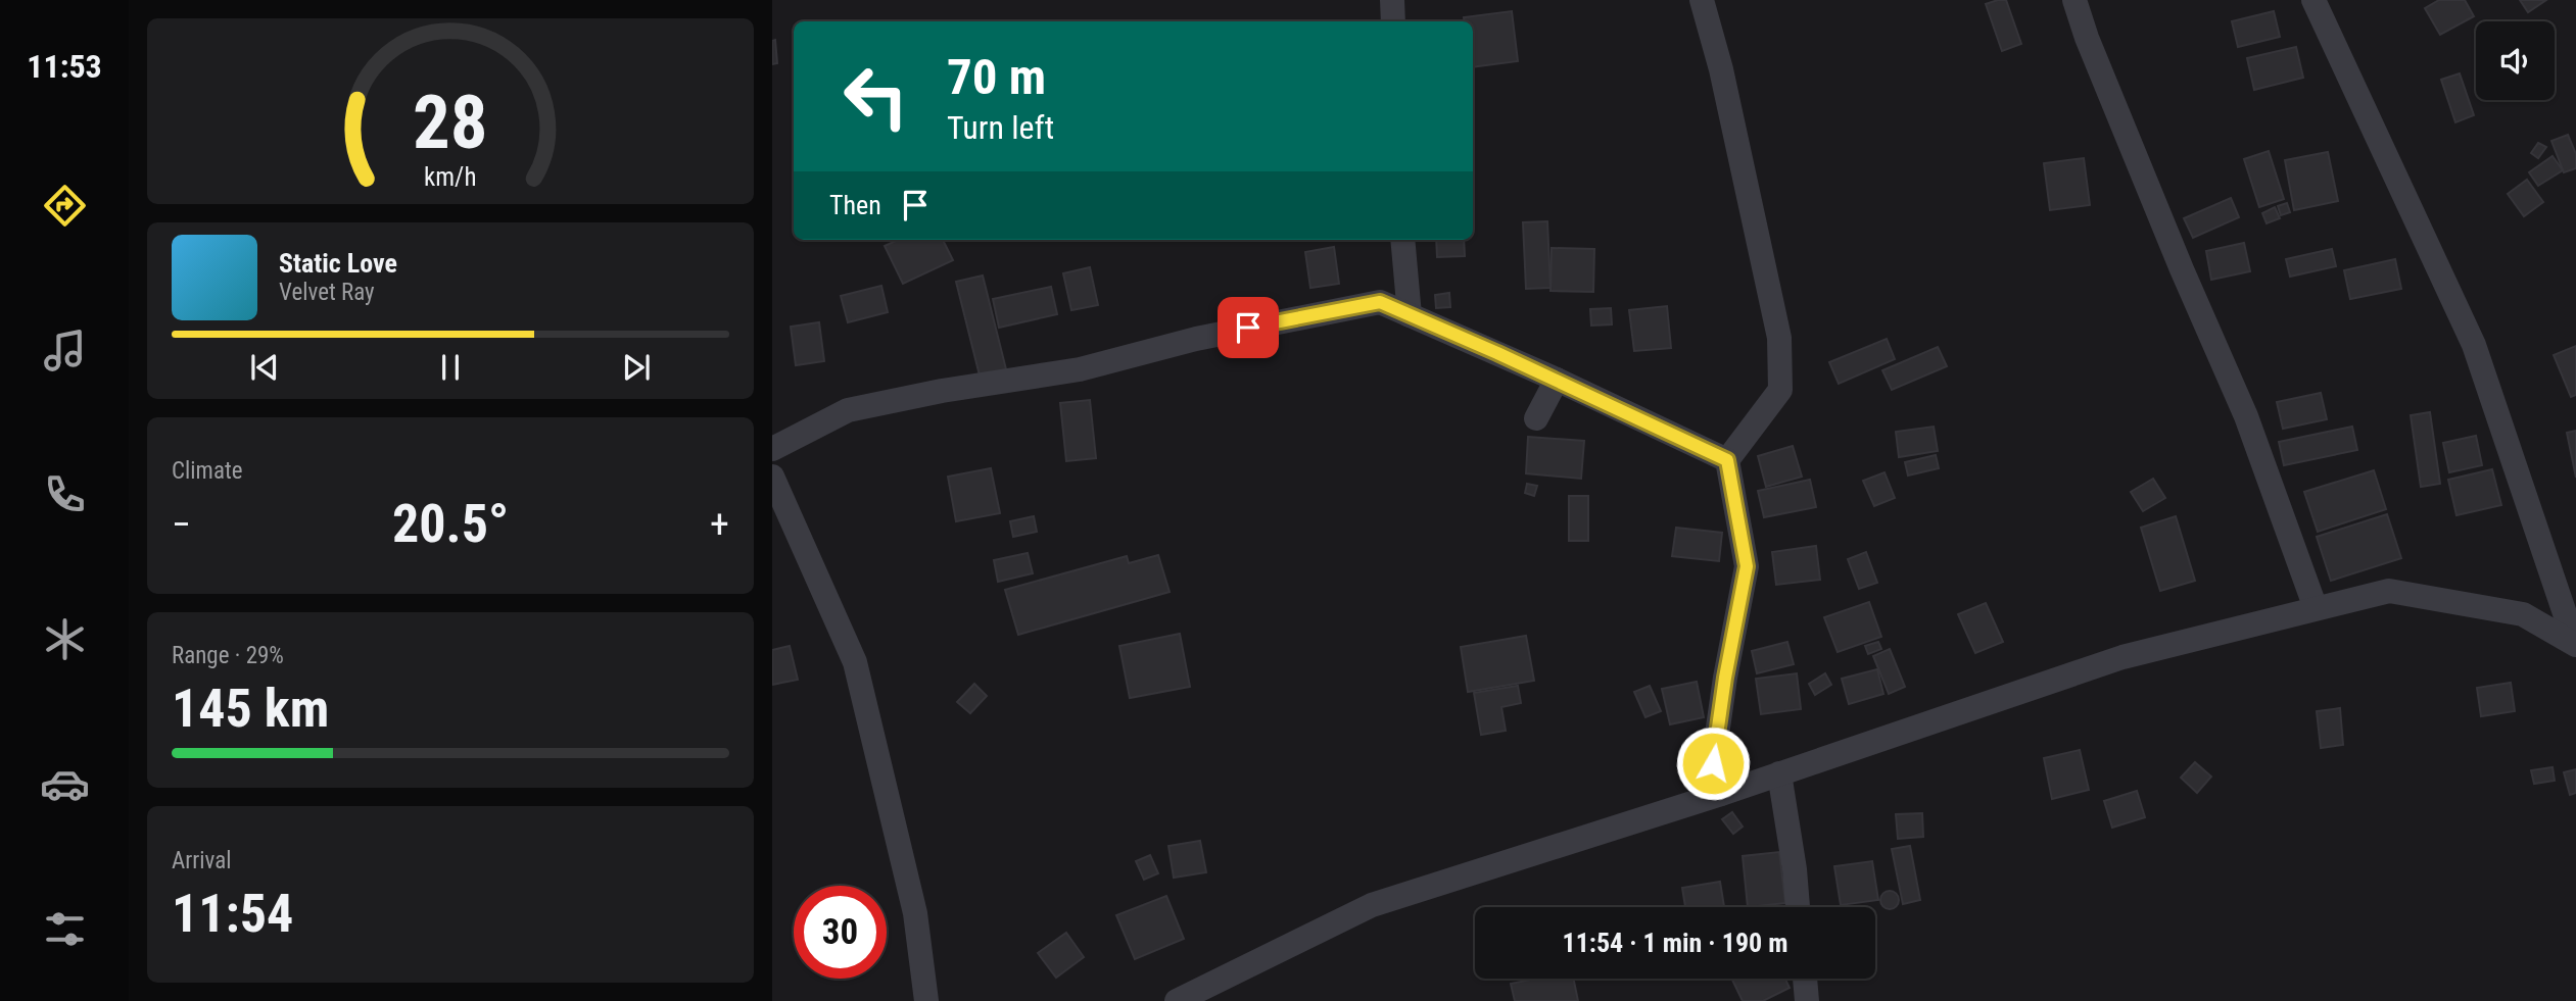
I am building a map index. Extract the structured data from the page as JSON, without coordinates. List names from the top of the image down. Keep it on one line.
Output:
{"page":{"tabs":"11:53","turn":["70 m","Turn left"],"then":"Then","song":["Static Love","Velvet Ray"],"tile":["Climate",["Range · 29%","145 km"],["Arrival","11:54"]],"heat":["−","20.5°","+"],"limit":"30","trip":"11:54 · 1 min · 190 m","gauge":["28","km/h"]}}
